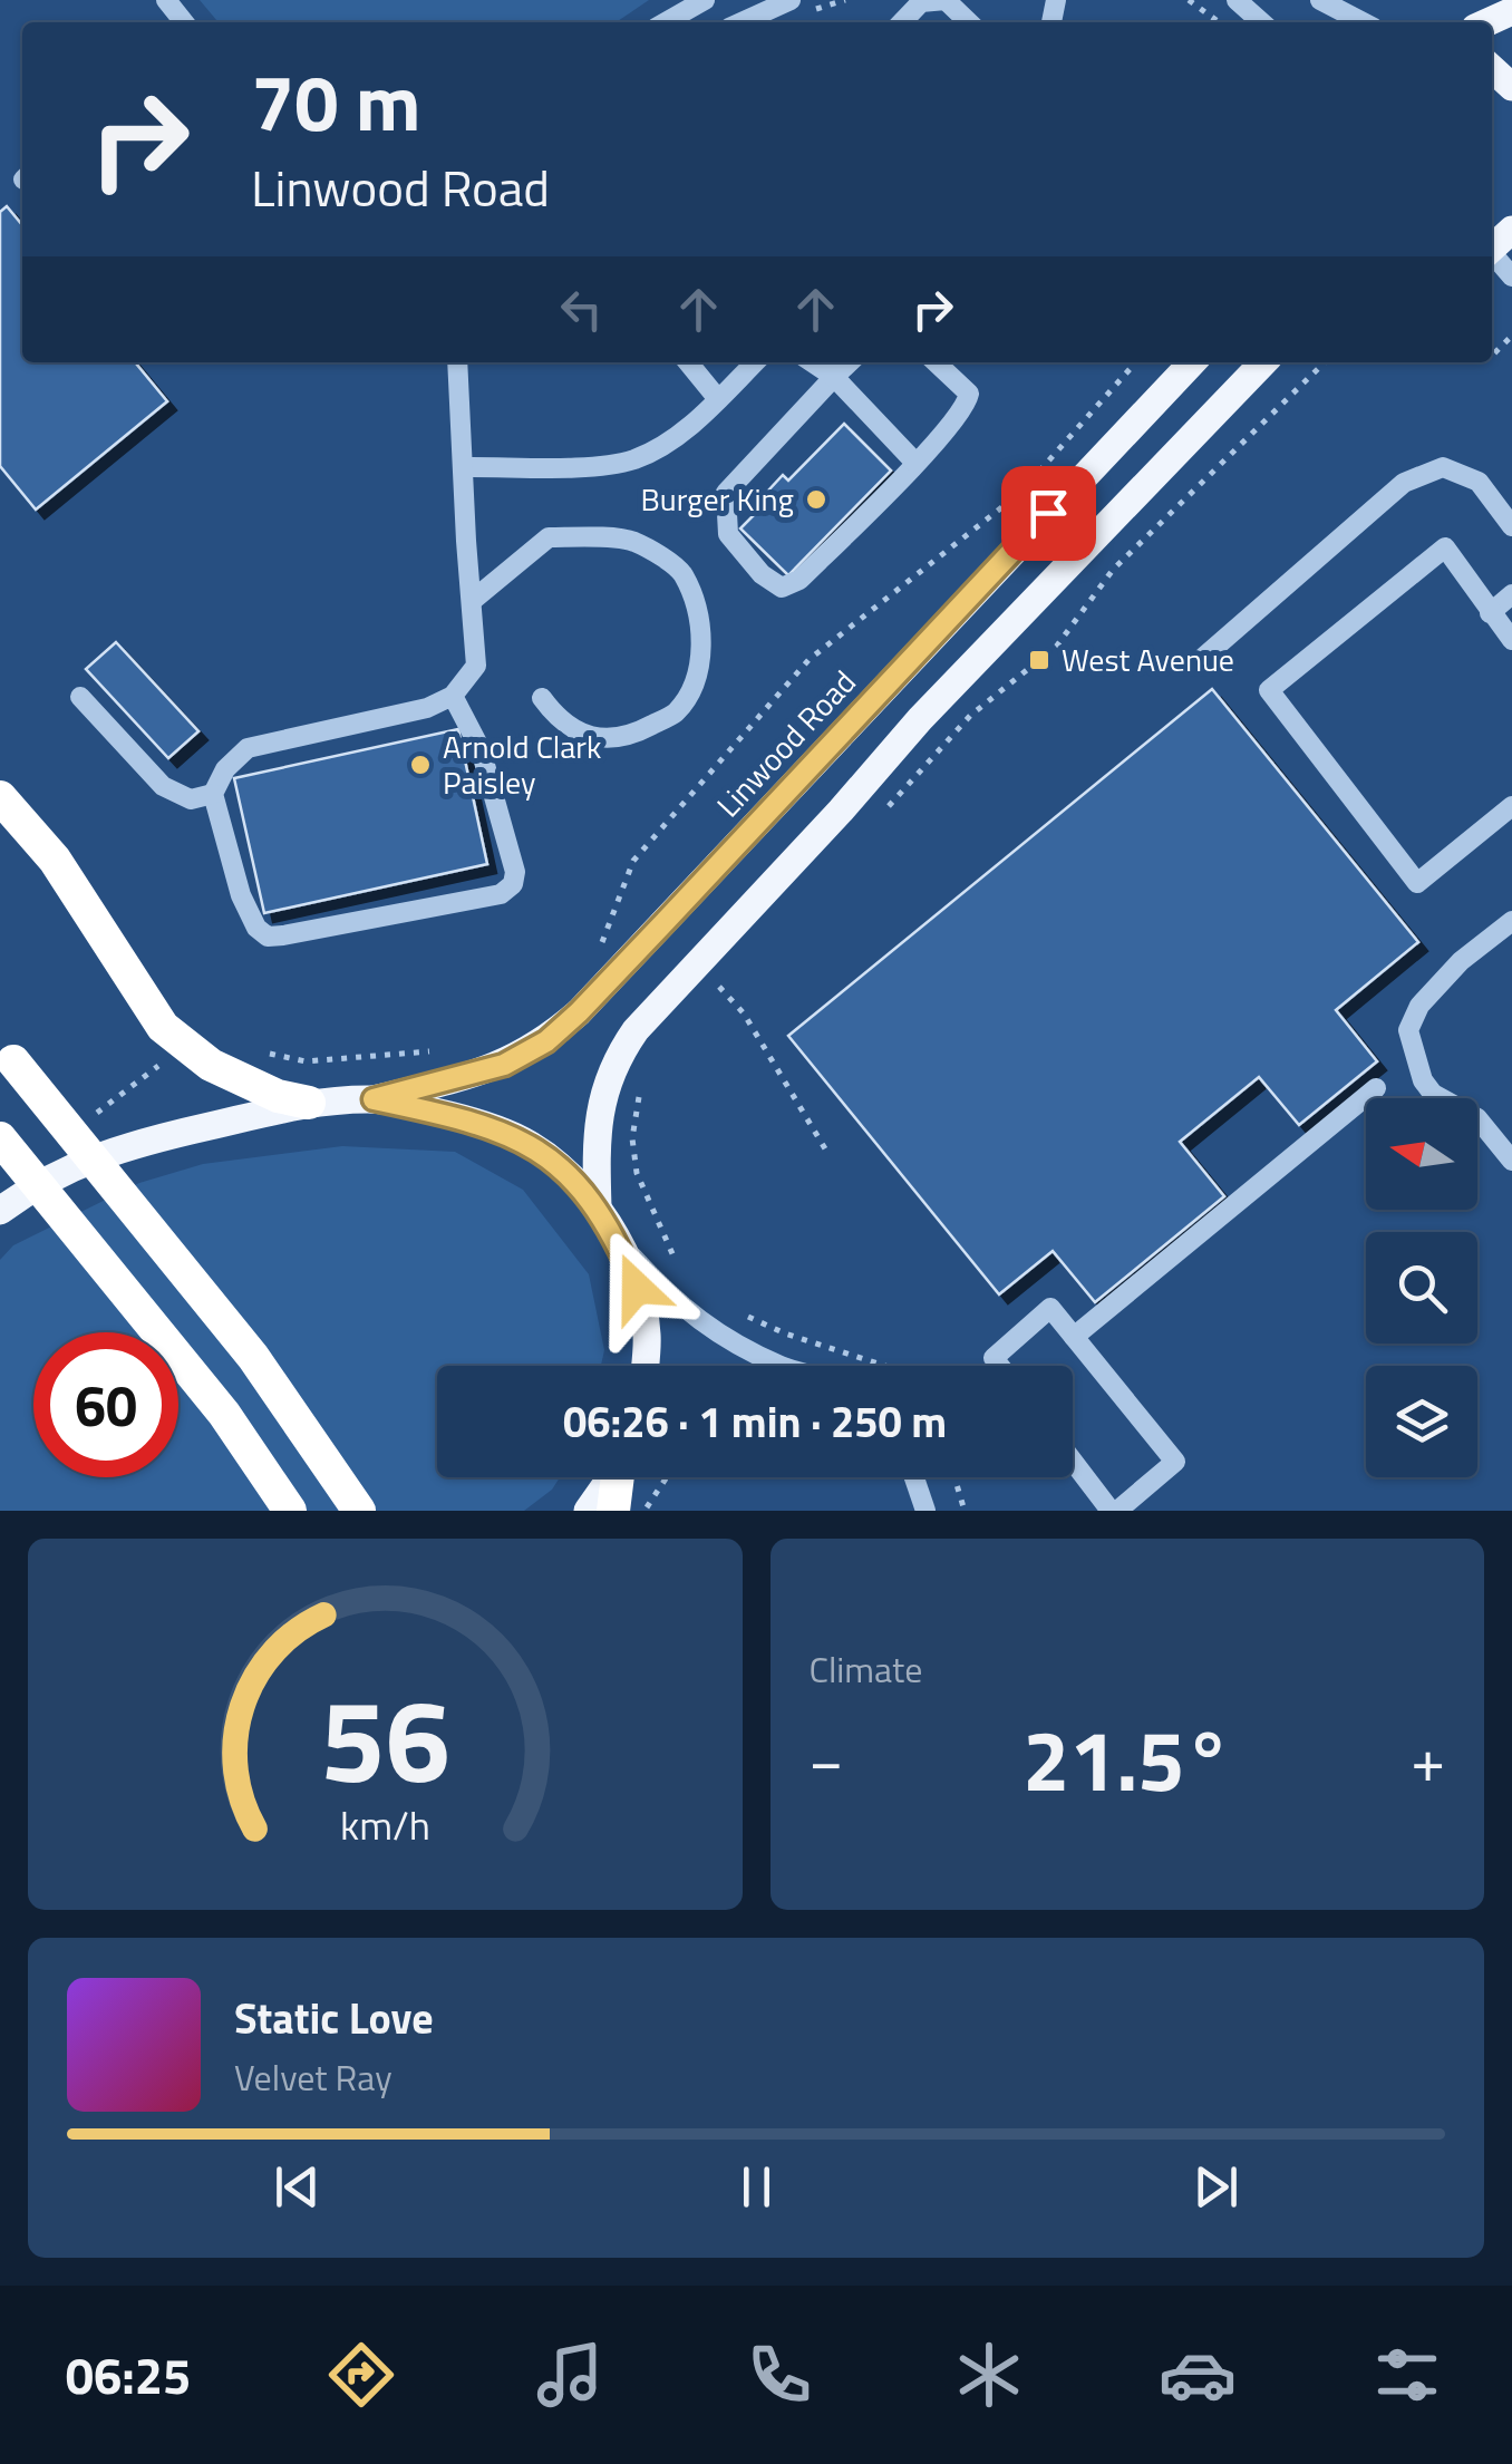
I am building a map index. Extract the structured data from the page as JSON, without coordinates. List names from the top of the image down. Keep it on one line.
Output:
{"streets":{"main road":["Linwood Road"]},"places":{"other":["Burger King","Arnold Clark Paisley"],"transit":["West Avenue"]},"north":"left","page":{"turn":["70 m","Linwood Road"],"limit":"60","trip":"06:26 · 1 min · 250 m","tile":"Climate","heat":["−","21.5°","+"],"song":["Static Love","Velvet Ray"],"tabs":"06:25","gauge":["56","km/h"]}}
